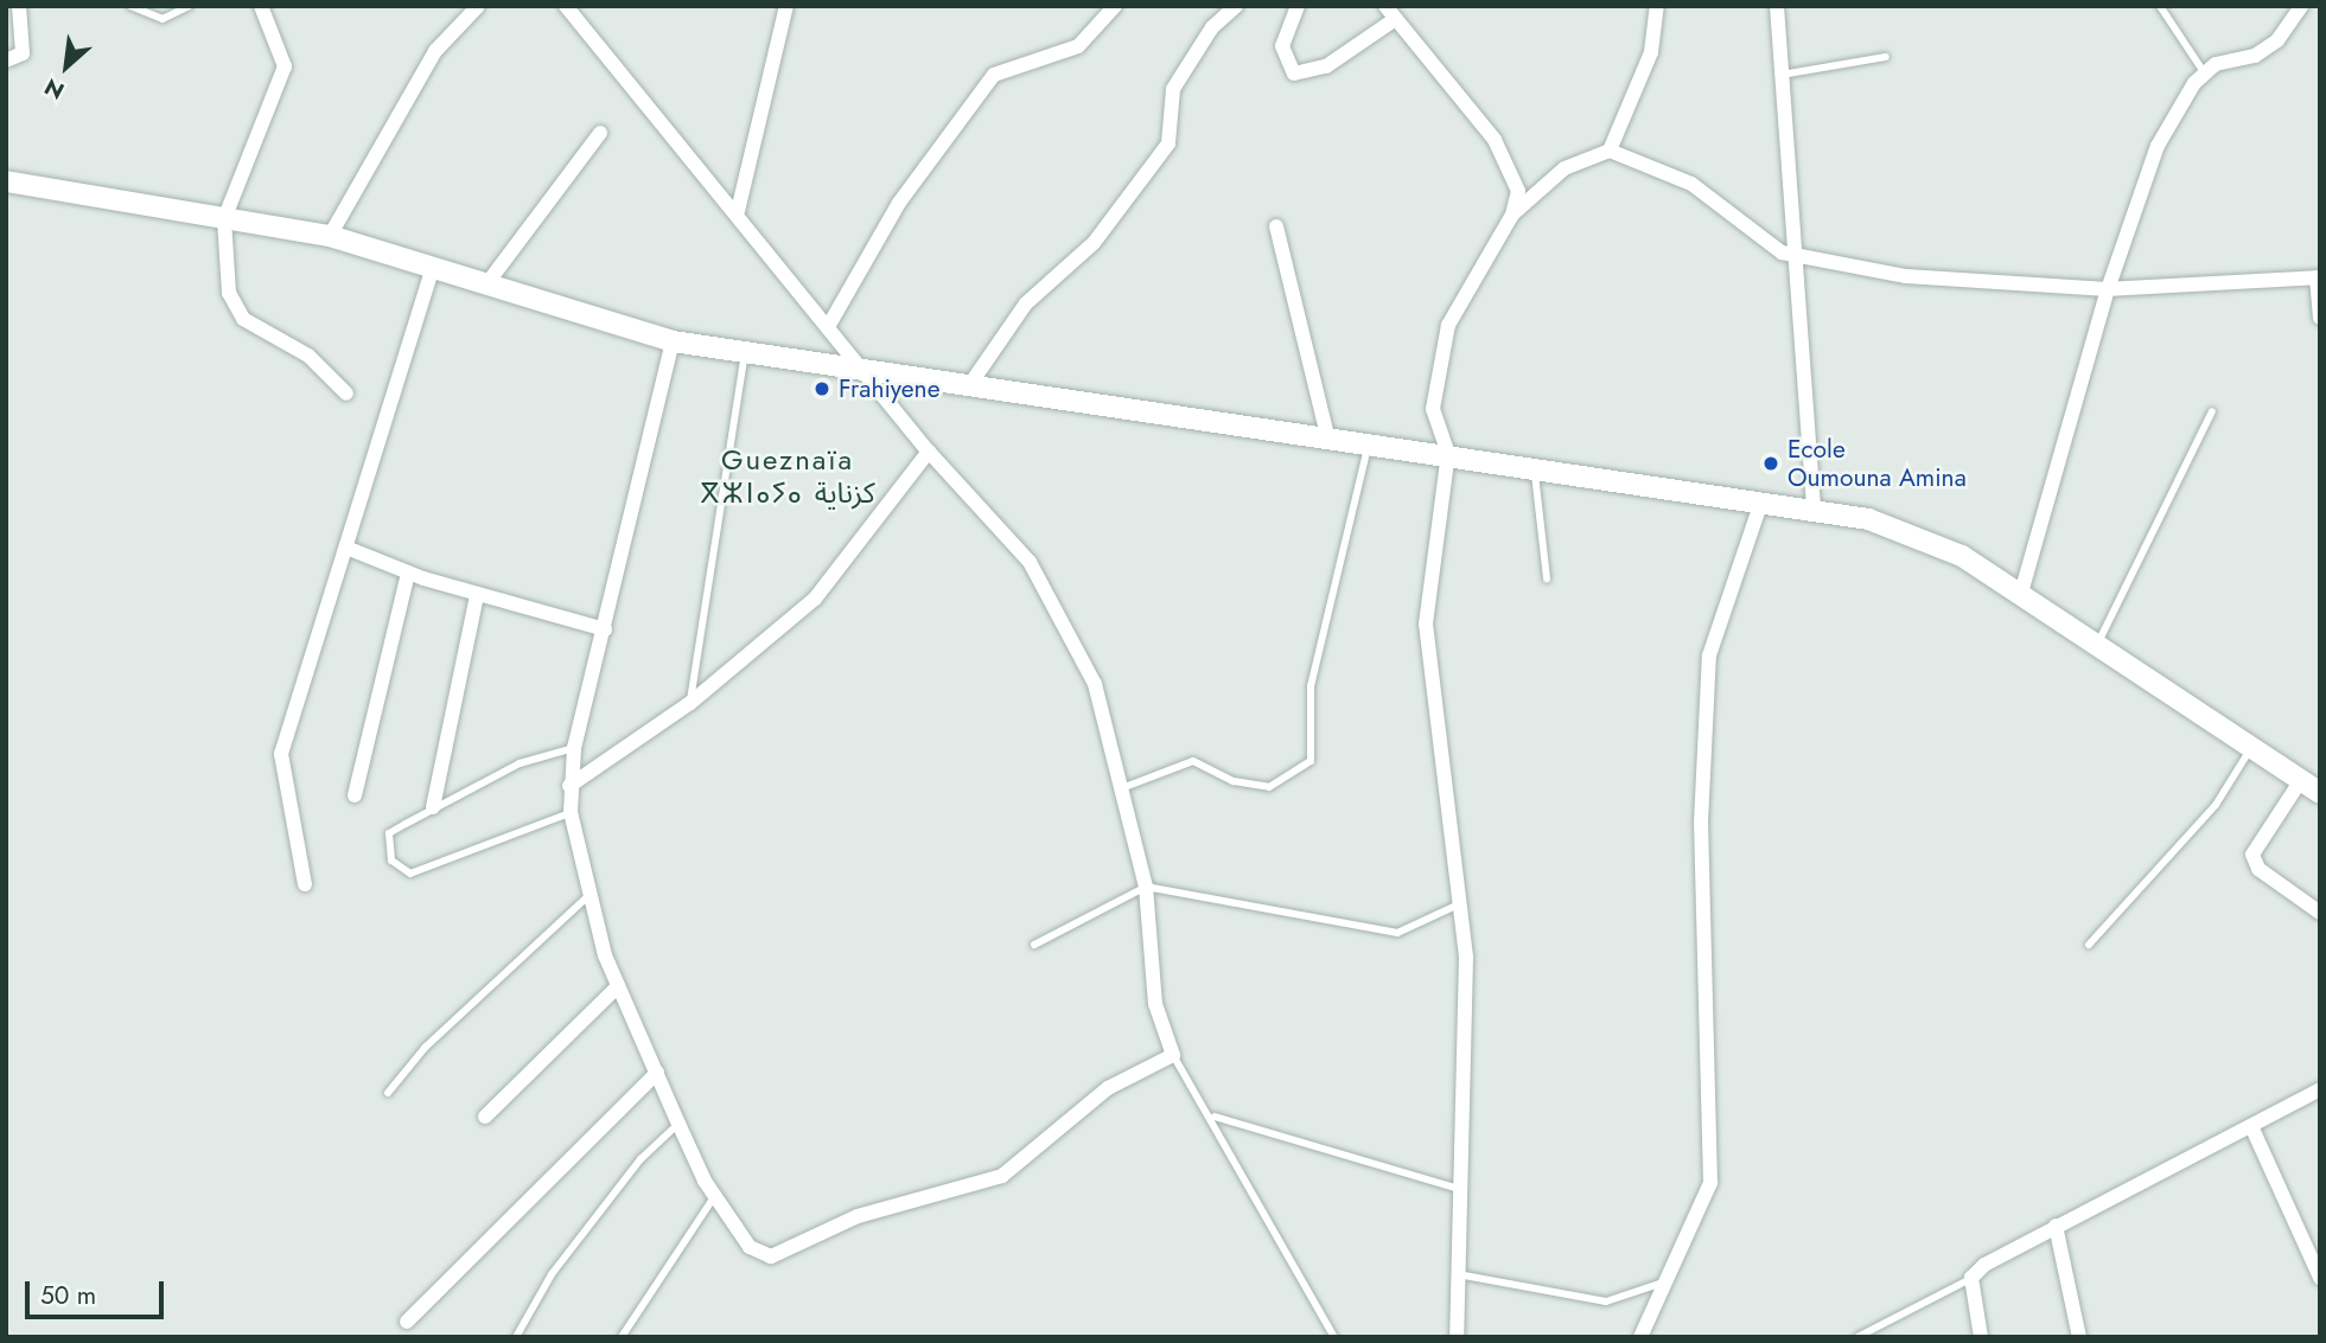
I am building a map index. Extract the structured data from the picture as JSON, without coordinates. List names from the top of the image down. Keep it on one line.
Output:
{"districts":["Gueznaïa ⴳⵣⵏⴰⵢⴰ كزناية"],"places":["Frahiyene","Ecole Oumouna Amina"],"scale_bar":"50 m","north":"bottom left"}
